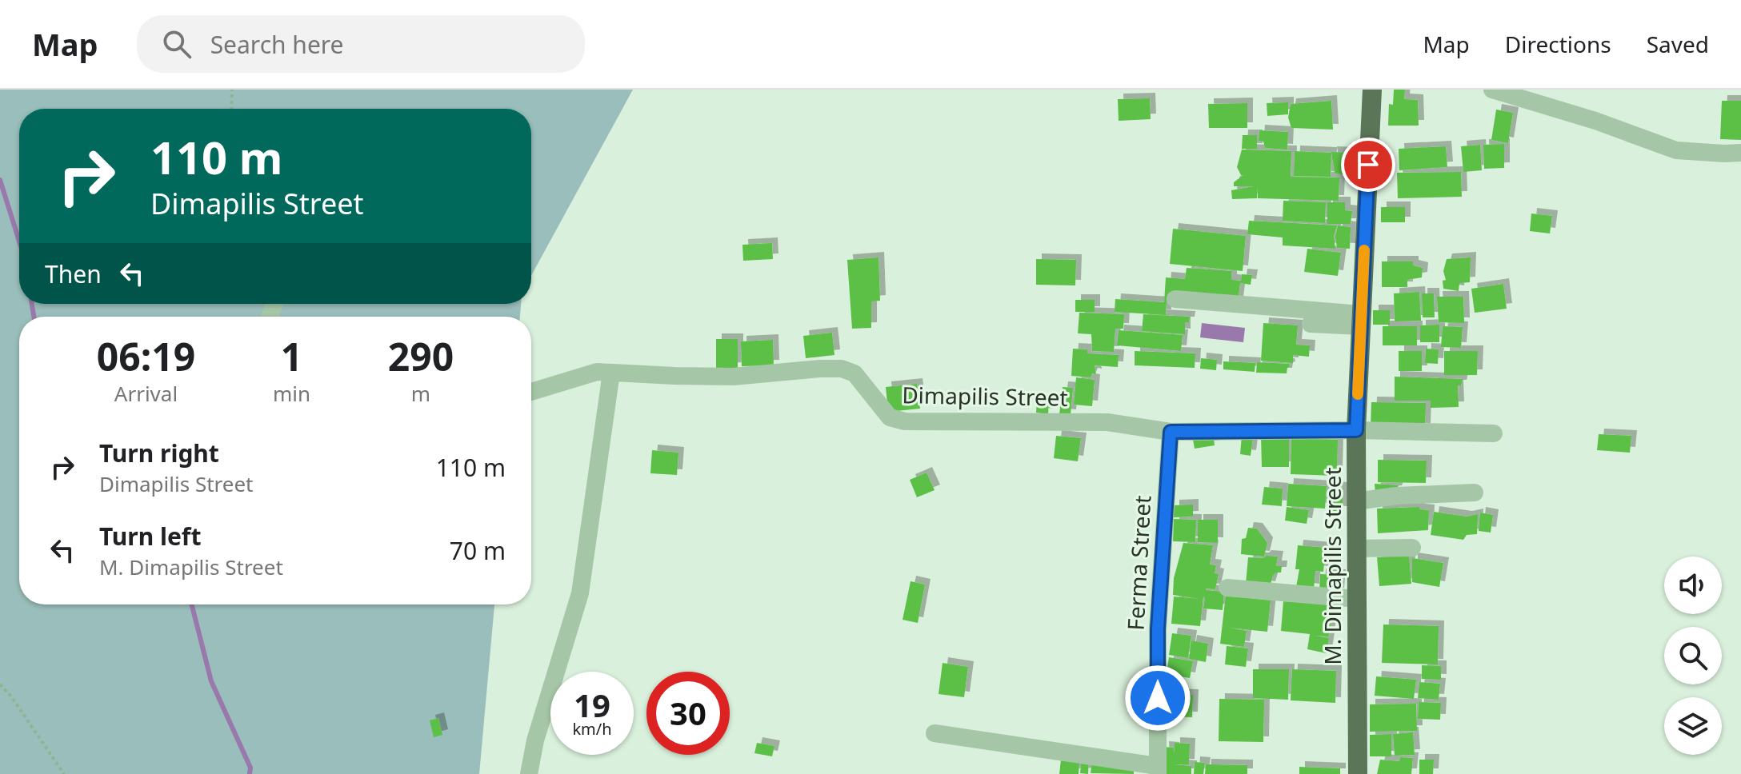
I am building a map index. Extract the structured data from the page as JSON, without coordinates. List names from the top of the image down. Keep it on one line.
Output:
{"streets":{"main road":["M. Dimapilis Street"],"street":["Dimapilis Street","Ferma Street"]},"crossings":[["Dimapilis Street","Ferma Street"],["Dimapilis Street","M. Dimapilis Street"]],"page":{"header":"Map","search":"Search here","nav":["Map","Directions","Saved"],"turn":["110 m","Dimapilis Street"],"then":"Then","eta":["06:19","Arrival","1","min","290","m"],"list":[{"name":"Turn right","note":"Dimapilis Street","value":"110 m"},{"name":"Turn left","note":"M. Dimapilis Street","value":"70 m"}],"speed":"19 km/h","limit":"30"}}
